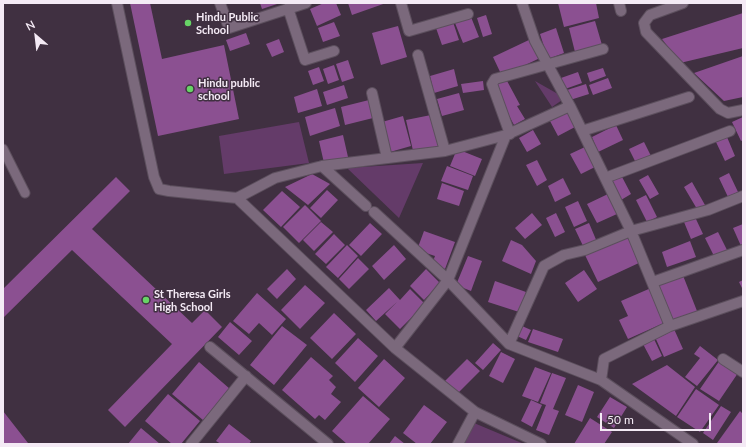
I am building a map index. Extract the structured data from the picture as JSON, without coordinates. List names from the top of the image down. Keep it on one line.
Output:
{"places":["Hindu Public School","Hindu public school","St Theresa Girls High School"],"scale_bar":"50 m","north":"top left"}
